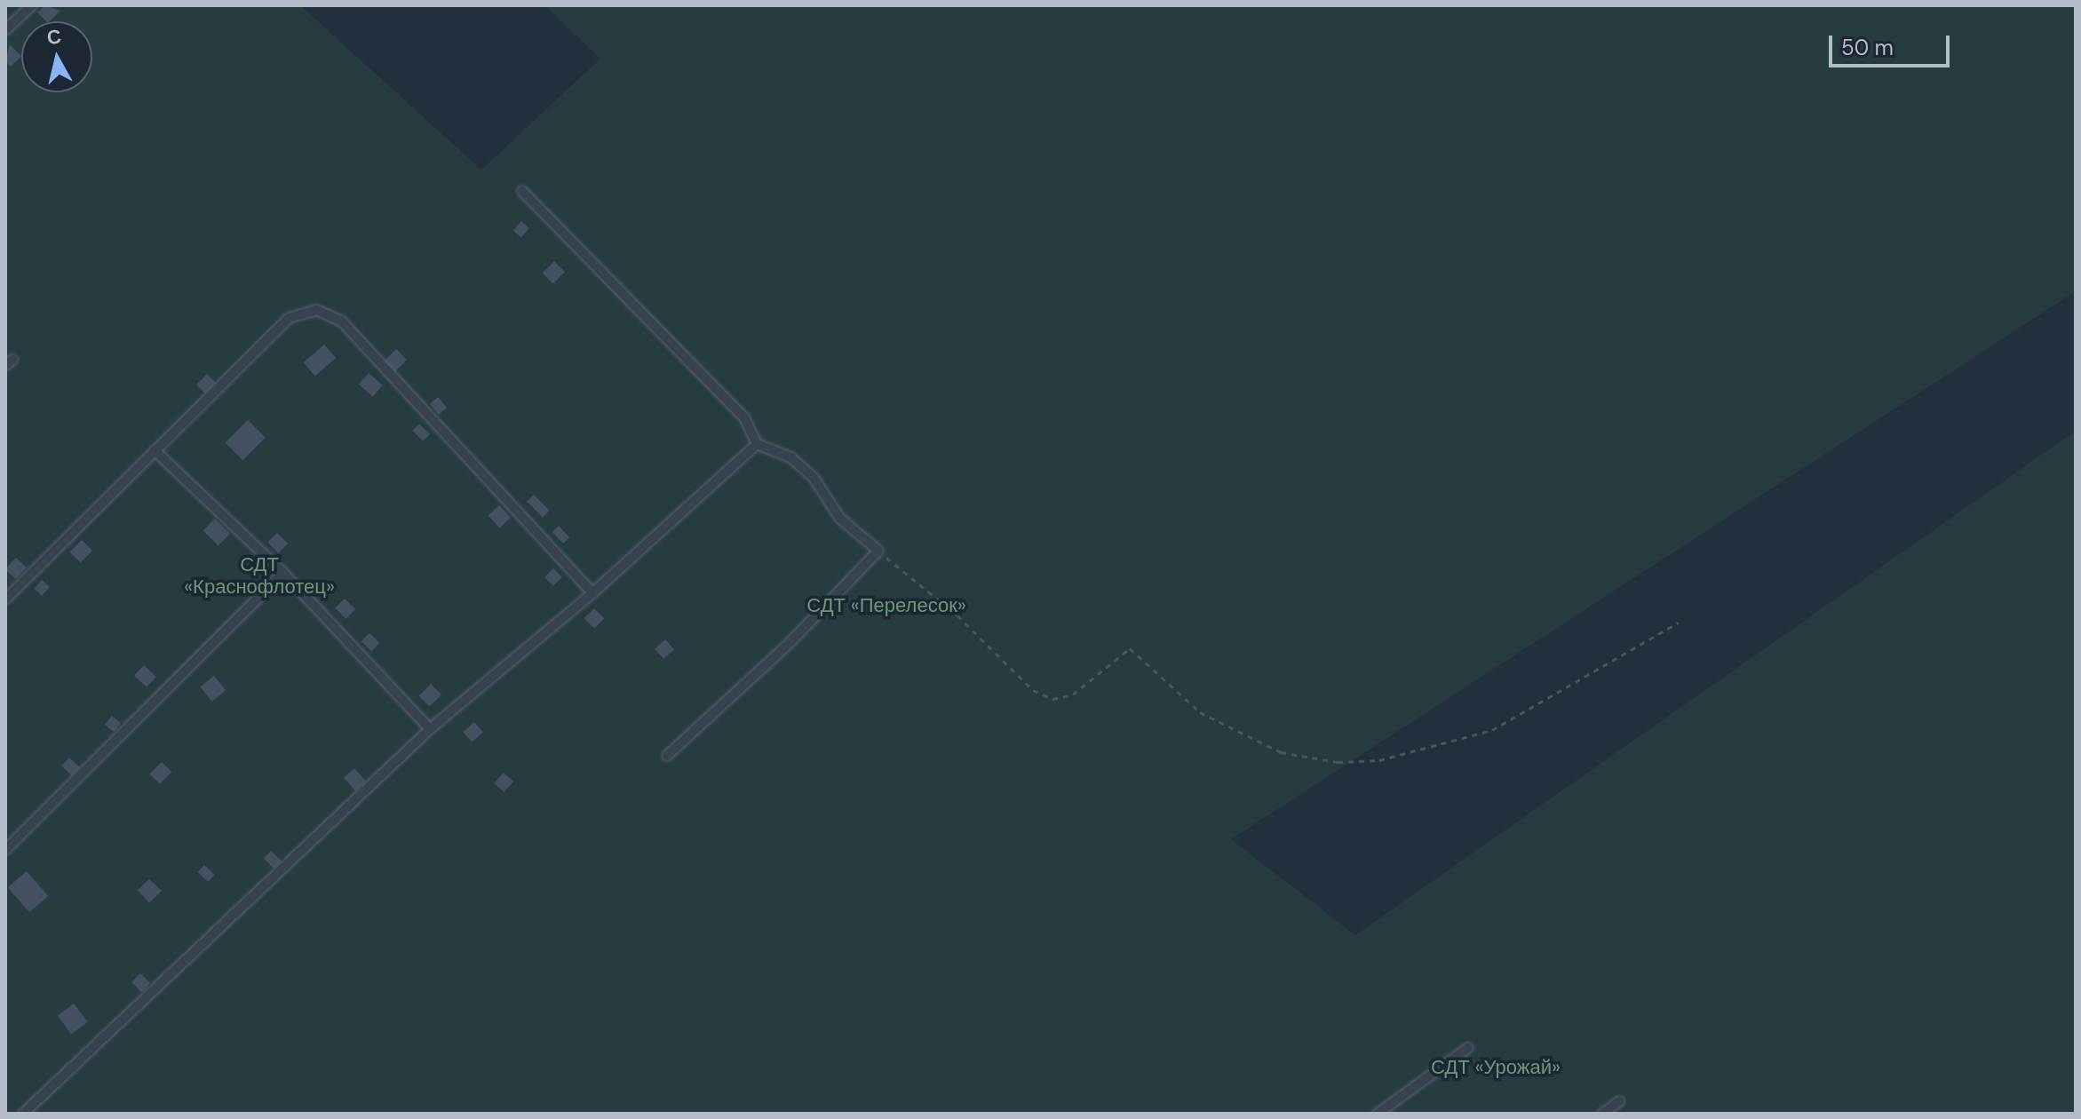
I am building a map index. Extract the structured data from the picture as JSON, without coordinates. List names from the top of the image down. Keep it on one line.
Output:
{"parks":["СДТ «Краснофлотец»","СДТ «Перелесок»","СДТ «Урожай»"],"scale_bar":"50 m","north":"top"}
